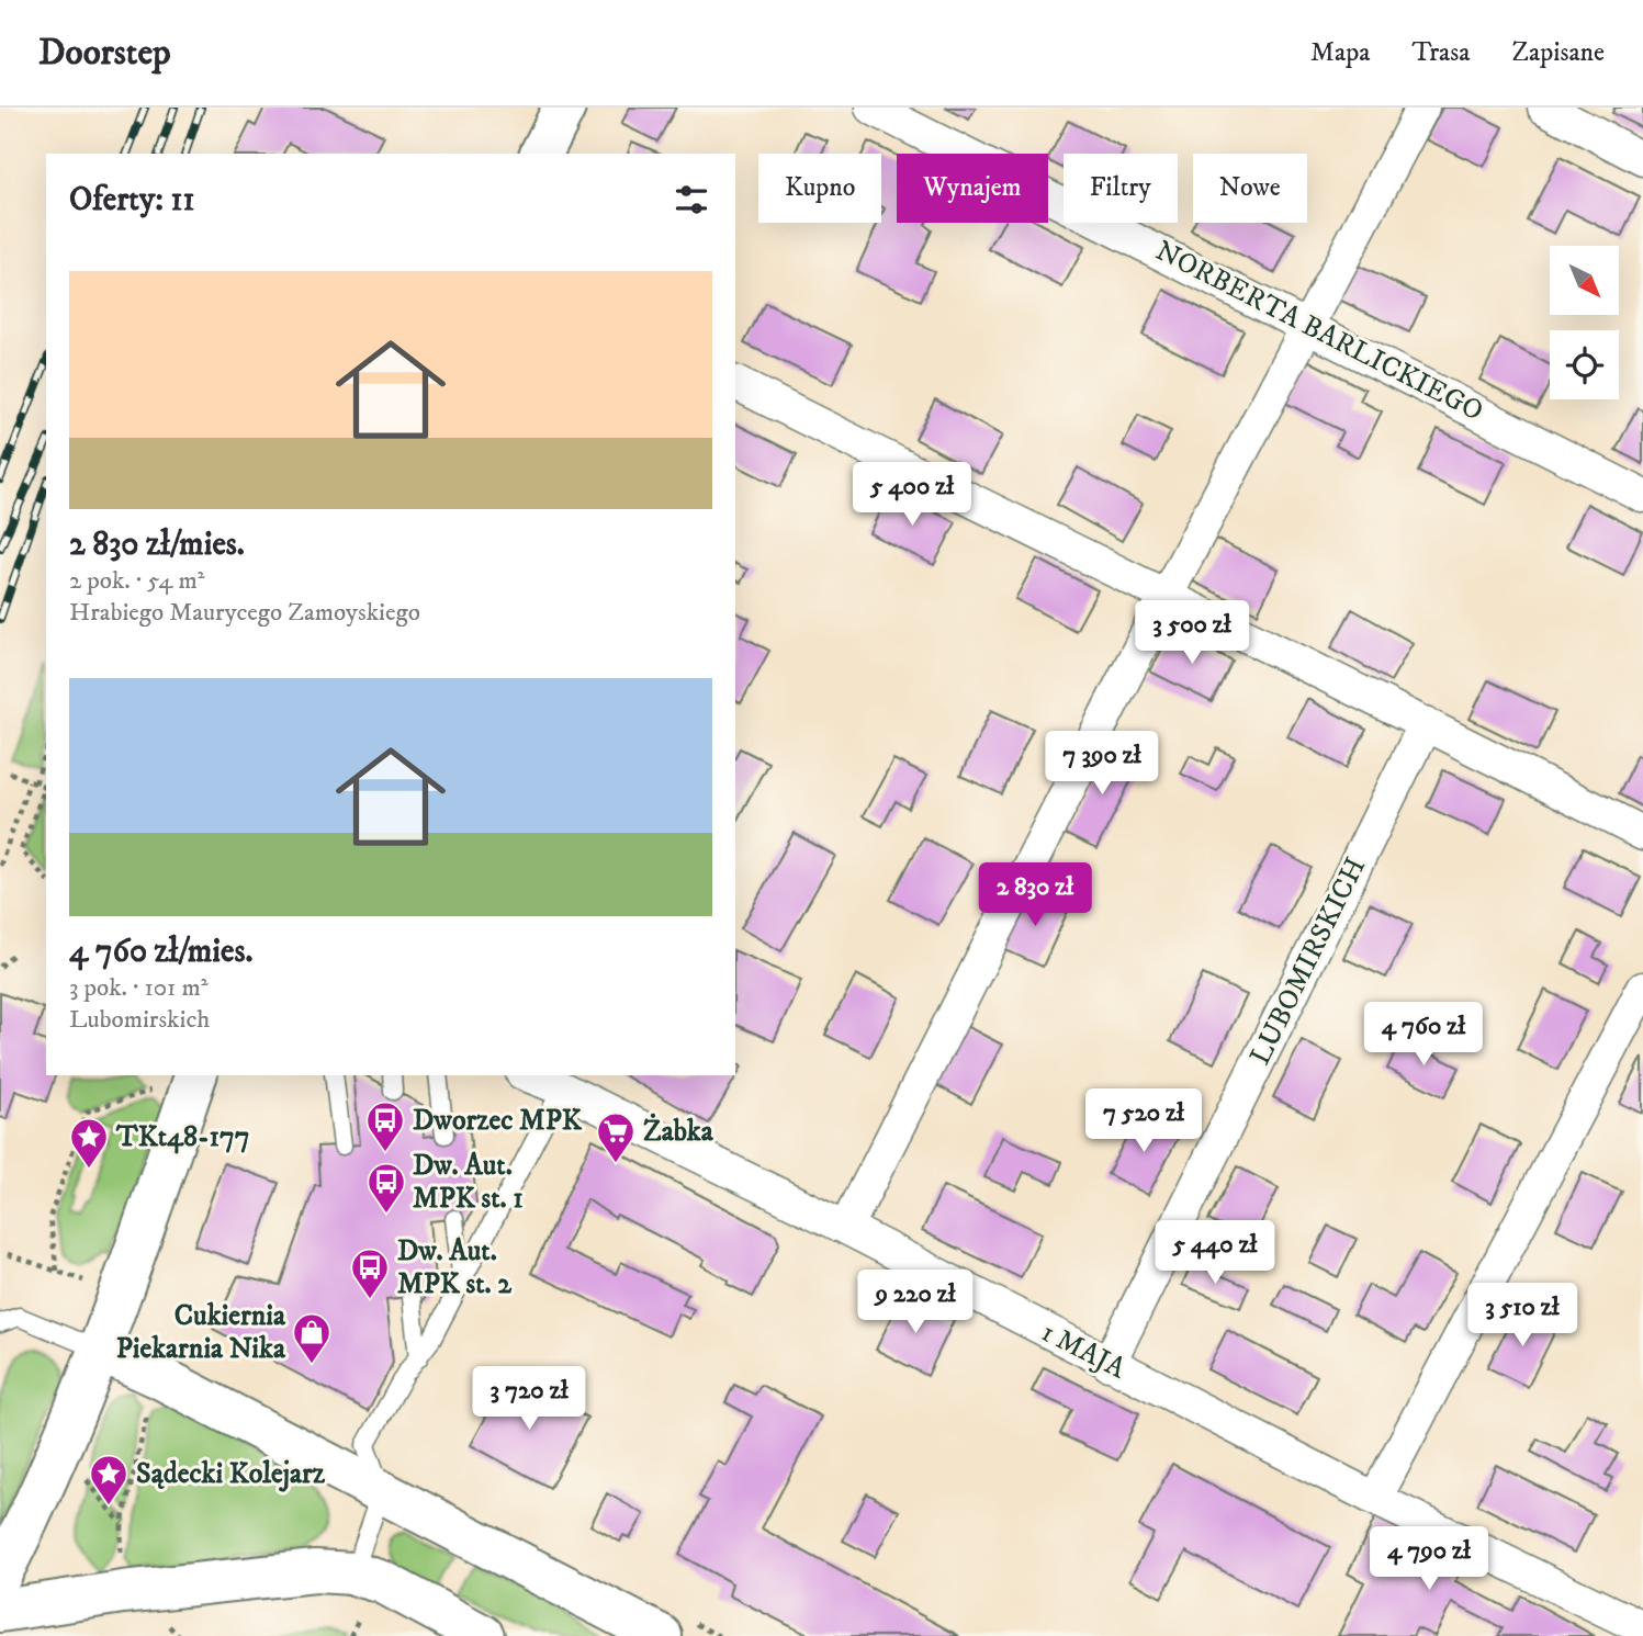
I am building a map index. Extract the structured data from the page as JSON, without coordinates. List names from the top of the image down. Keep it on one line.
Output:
{"streets":{"street":["NORBERTA BARLICKIEGO","LUBOMIRSKICH","1 MAJA"]},"crossings":[["LUBOMIRSKICH","1 MAJA"]],"places":{"bus stop":["Dworzec MPK","Dw. Aut. MPK st. 1","Dw. Aut. MPK st. 2"],"supermarket":["Żabka"],"place":["TKt48-177","Sądecki Kolejarz"],"shop":["Cukiernia Piekarnia Nika"]},"north":"bottom right","page":{"header":"Doorstep","nav":["Mapa","Trasa","Zapisane"],"chip":["Kupno","Wynajem","Filtry","Nowe"],"heading":"Oferty: 11","list":[{"name":"2 830 zł/mies.","note":"2 pok. · 54 m² · Hrabiego Maurycego Zamoyskiego"},{"name":"4 760 zł/mies.","note":"3 pok. · 101 m² · Lubomirskich"}],"price":["5 400 zł","3 500 zł","7 390 zł","2 830 zł","4 760 zł","7 520 zł","5 440 zł","9 220 zł","3 510 zł","3 720 zł","4 790 zł"]}}
